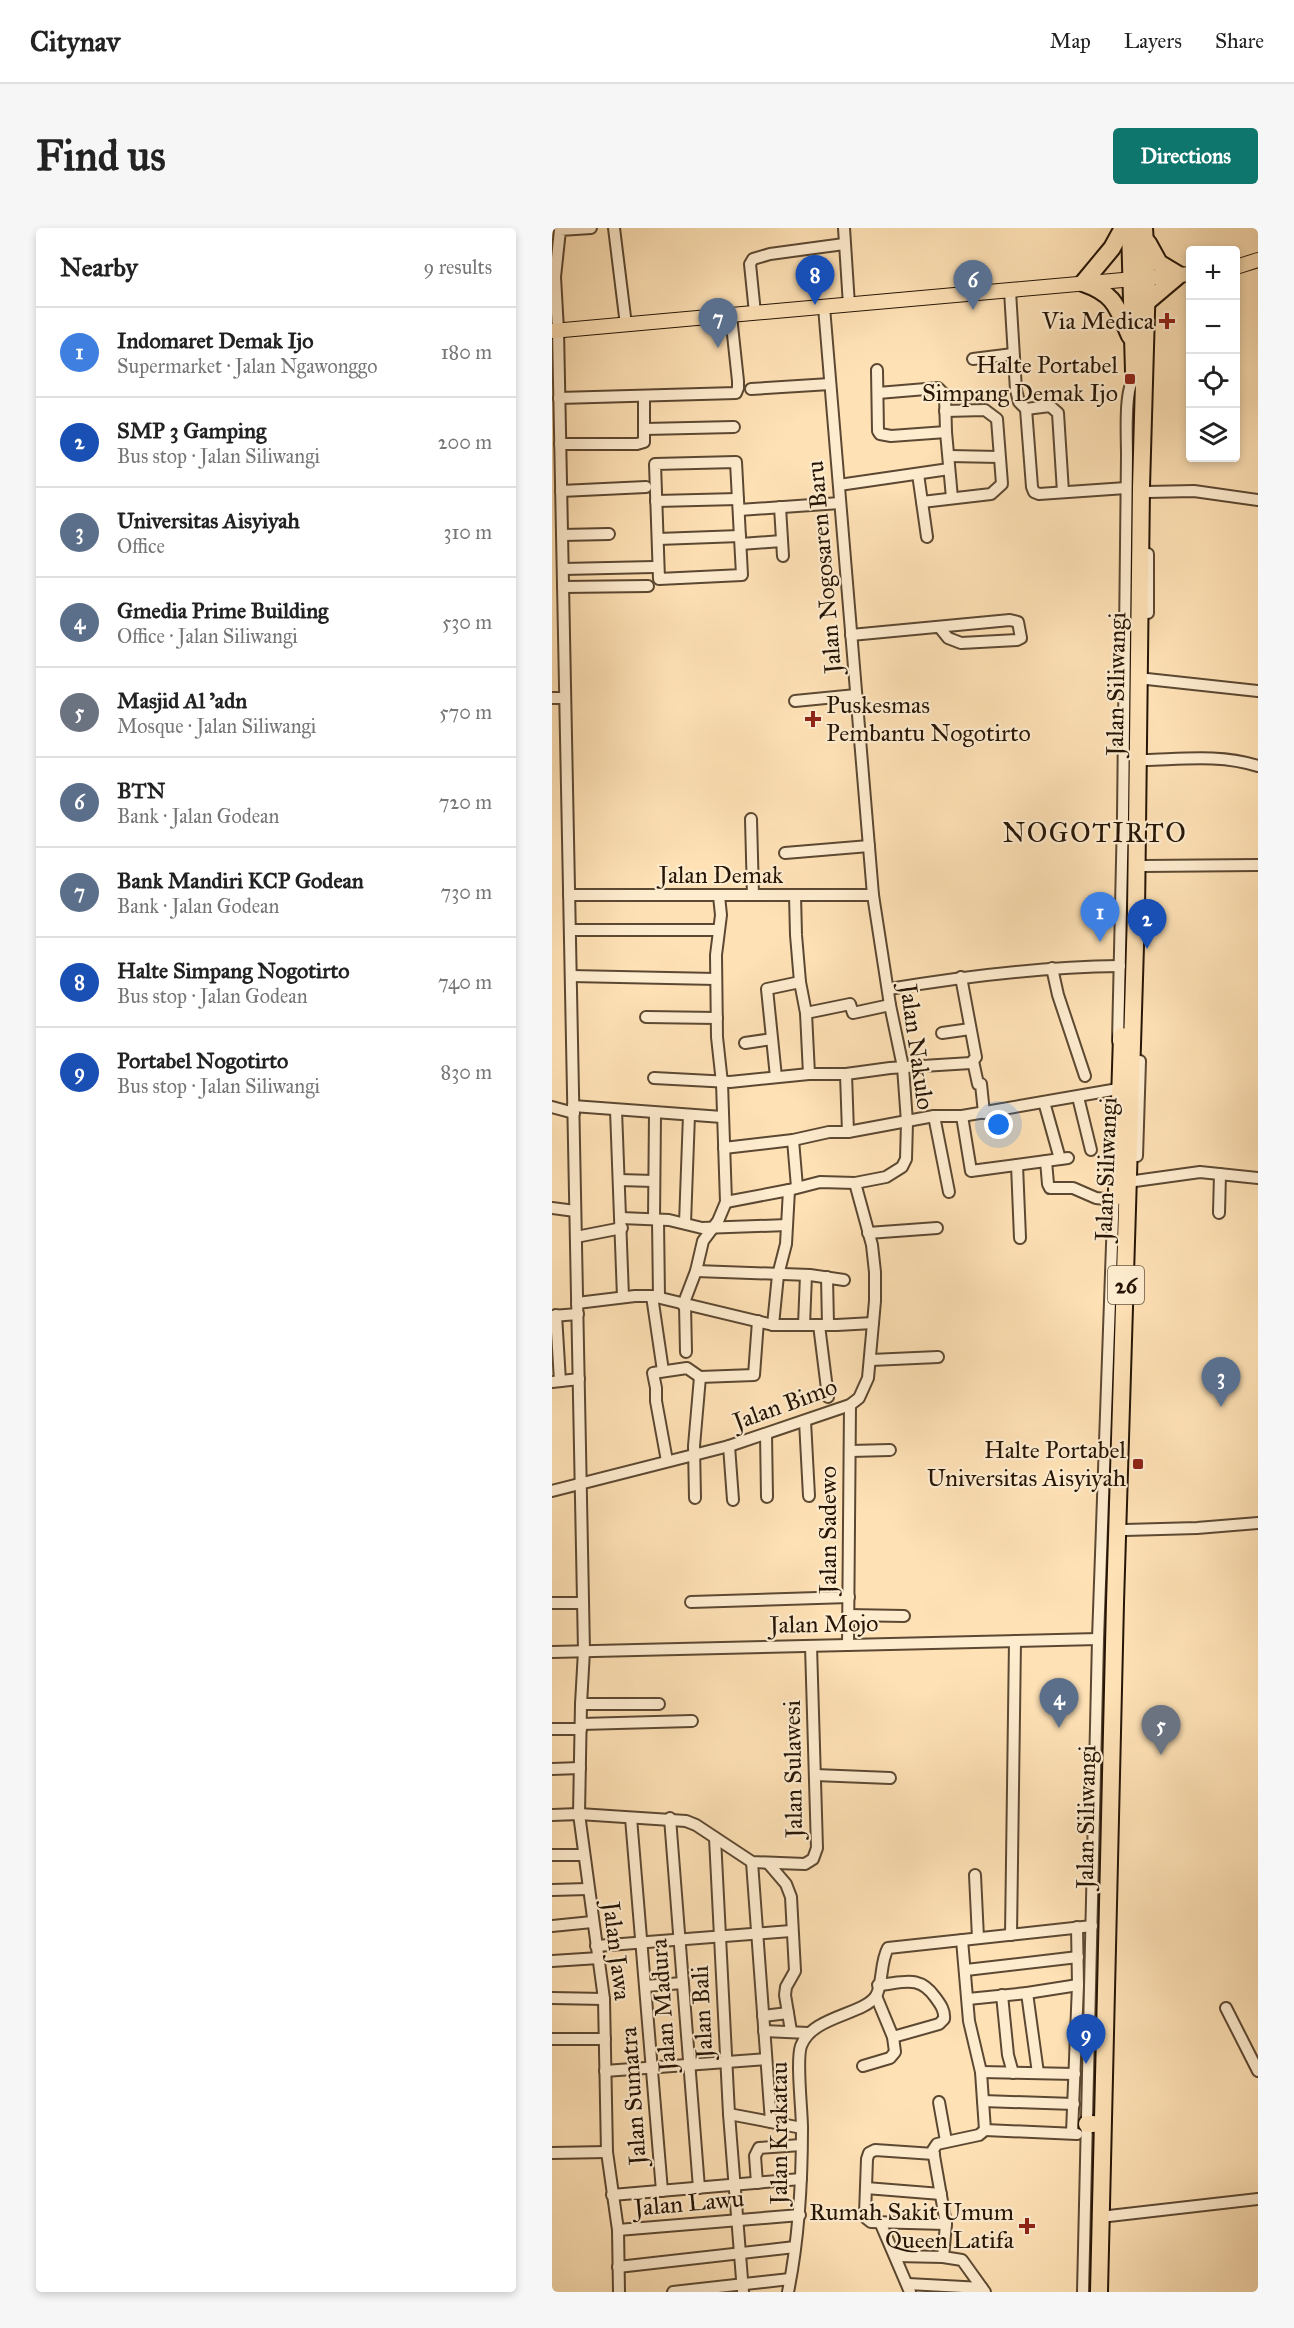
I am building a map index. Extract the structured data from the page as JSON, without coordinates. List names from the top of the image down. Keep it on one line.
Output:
{"streets":{"highway":["Jalan Siliwangi","26"],"street":["Jalan Nogosaren Baru","Jalan Demak","Jalan Nakulo","Jalan Bimo","Jalan Sadewo","Jalan Mojo","Jalan Sulawesi","Jalan Jawa","Jalan Madura","Jalan Bali","Jalan Sumatra","Jalan Krakatau","Jalan Lawu"]},"crossings":[["Jalan Nogosaren Baru","Jalan Demak"],["Jalan Nogosaren Baru","Jalan Nakulo"],["Jalan Demak","Jalan Nakulo"],["Jalan Demak","Jalan Jawa"],["Jalan Nakulo","Jalan Bimo"],["Jalan Bimo","Jalan Sadewo"],["Jalan Bimo","Jalan Jawa"],["Jalan Sadewo","Jalan Mojo"],["Jalan Mojo","Jalan Sulawesi"],["Jalan Mojo","Jalan Jawa"],["Jalan Sulawesi","Jalan Jawa"],["Jalan Sulawesi","Jalan Madura"],["Jalan Sulawesi","Jalan Bali"],["Jalan Sulawesi","Jalan Sumatra"],["Jalan Jawa","Jalan Lawu"],["Jalan Bali","Jalan Lawu"],["Jalan Krakatau","Jalan Lawu"]],"districts":["NOGOTIRTO"],"places":{"health":["Via Medica","Puskesmas Pembantu Nogotirto","Rumah Sakit Umum Queen Latifa"],"transit":["Halte Portabel Simpang Demak Ijo","Halte Portabel Universitas Aisyiyah"]},"page":{"header":"Citynav","nav":["Map","Layers","Share"],"buttons":"Directions","title":"Find us","heading":["Nearby","9 results"],"map_buttons":["+","−"],"pins":["8","6","7","1","2","3","4","5","9"],"list":[{"mark":"1","name":"Indomaret Demak Ijo","note":"Supermarket · Jalan Ngawonggo","value":"180 m"},{"mark":"2","name":"SMP 3 Gamping","note":"Bus stop · Jalan Siliwangi","value":"200 m"},{"mark":"3","name":"Universitas Aisyiyah","note":"Office","value":"310 m"},{"mark":"4","name":"Gmedia Prime Building","note":"Office · Jalan Siliwangi","value":"530 m"},{"mark":"5","name":"Masjid Al 'adn","note":"Mosque · Jalan Siliwangi","value":"570 m"},{"mark":"6","name":"BTN","note":"Bank · Jalan Godean","value":"720 m"},{"mark":"7","name":"Bank Mandiri KCP Godean","note":"Bank · Jalan Godean","value":"730 m"},{"mark":"8","name":"Halte Simpang Nogotirto","note":"Bus stop · Jalan Godean","value":"740 m"},{"mark":"9","name":"Portabel Nogotirto","note":"Bus stop · Jalan Siliwangi","value":"830 m"}]}}
